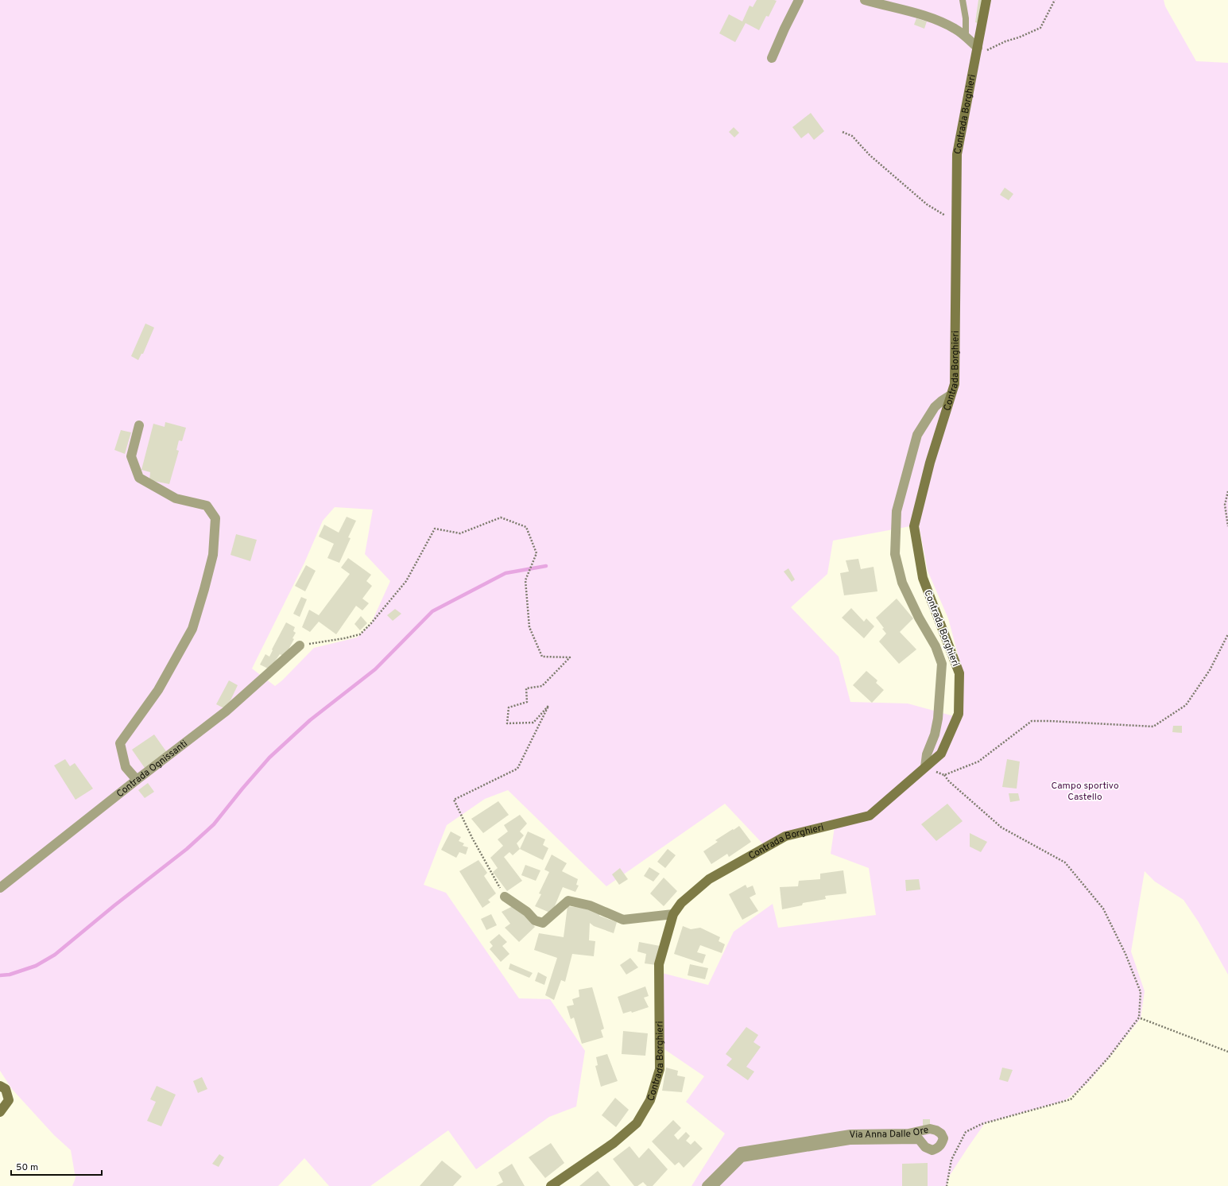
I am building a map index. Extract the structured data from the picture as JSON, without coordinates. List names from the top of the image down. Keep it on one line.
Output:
{"streets":{"street":["Contrada Borghieri","Contrada Ognissanti","Via Anna Dalle Ore"]},"parks":["Campo sportivo Castello"],"scale_bar":"50 m"}
